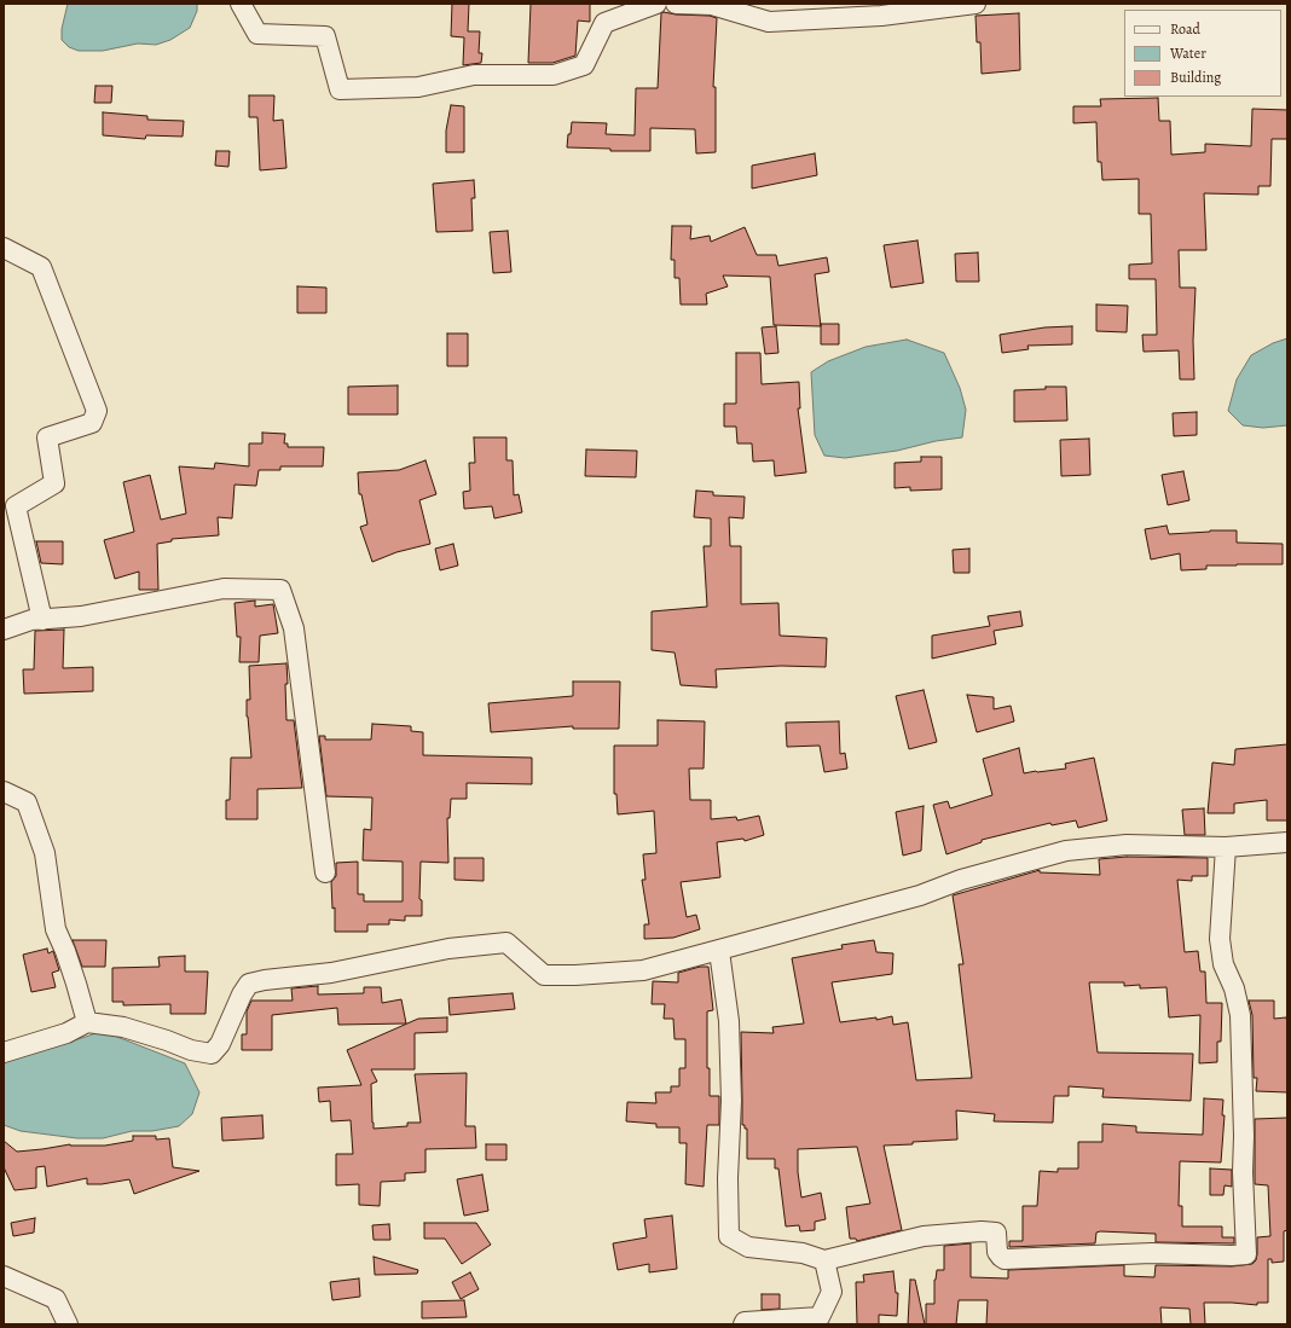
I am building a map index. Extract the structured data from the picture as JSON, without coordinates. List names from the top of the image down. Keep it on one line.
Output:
{"legend":["Road","Water","Building"]}
